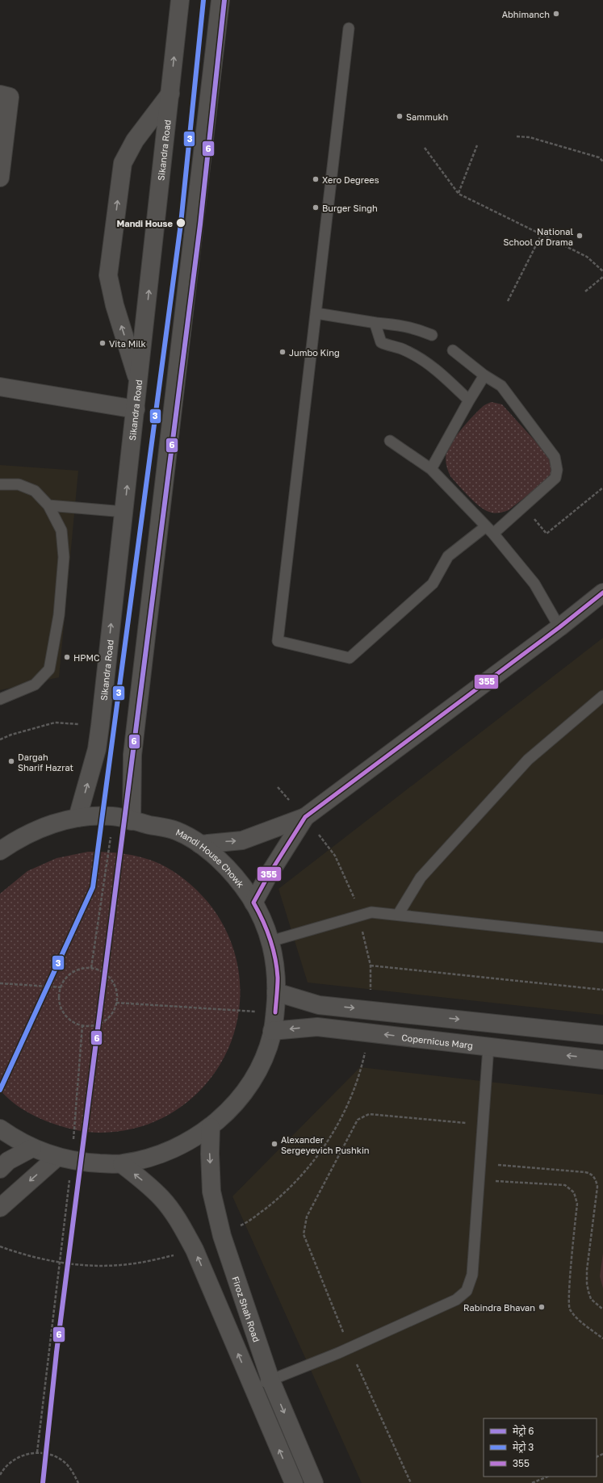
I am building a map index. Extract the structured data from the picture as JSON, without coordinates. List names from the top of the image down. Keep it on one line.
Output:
{"streets":{"main road":["Sikandra Road","Mandi House Chowk","Copernicus Marg","Firoz Shah Road"]},"crossings":[["Sikandra Road","Mandi House Chowk"],["Mandi House Chowk","Copernicus Marg"],["Mandi House Chowk","Firoz Shah Road"]],"places":["Abhimanch","Sammukh","Xero Degrees","Burger Singh","Mandi House","National School of Drama","Vita Milk","Jumbo King","HPMC","Dargah Sharif Hazrat","Alexander Sergeyevich Pushkin","Rabindra Bhavan"],"lines":["metro line 6","metro line 3","transit line 355"],"legend":["मेट्रो 6","मेट्रो 3","355"]}
